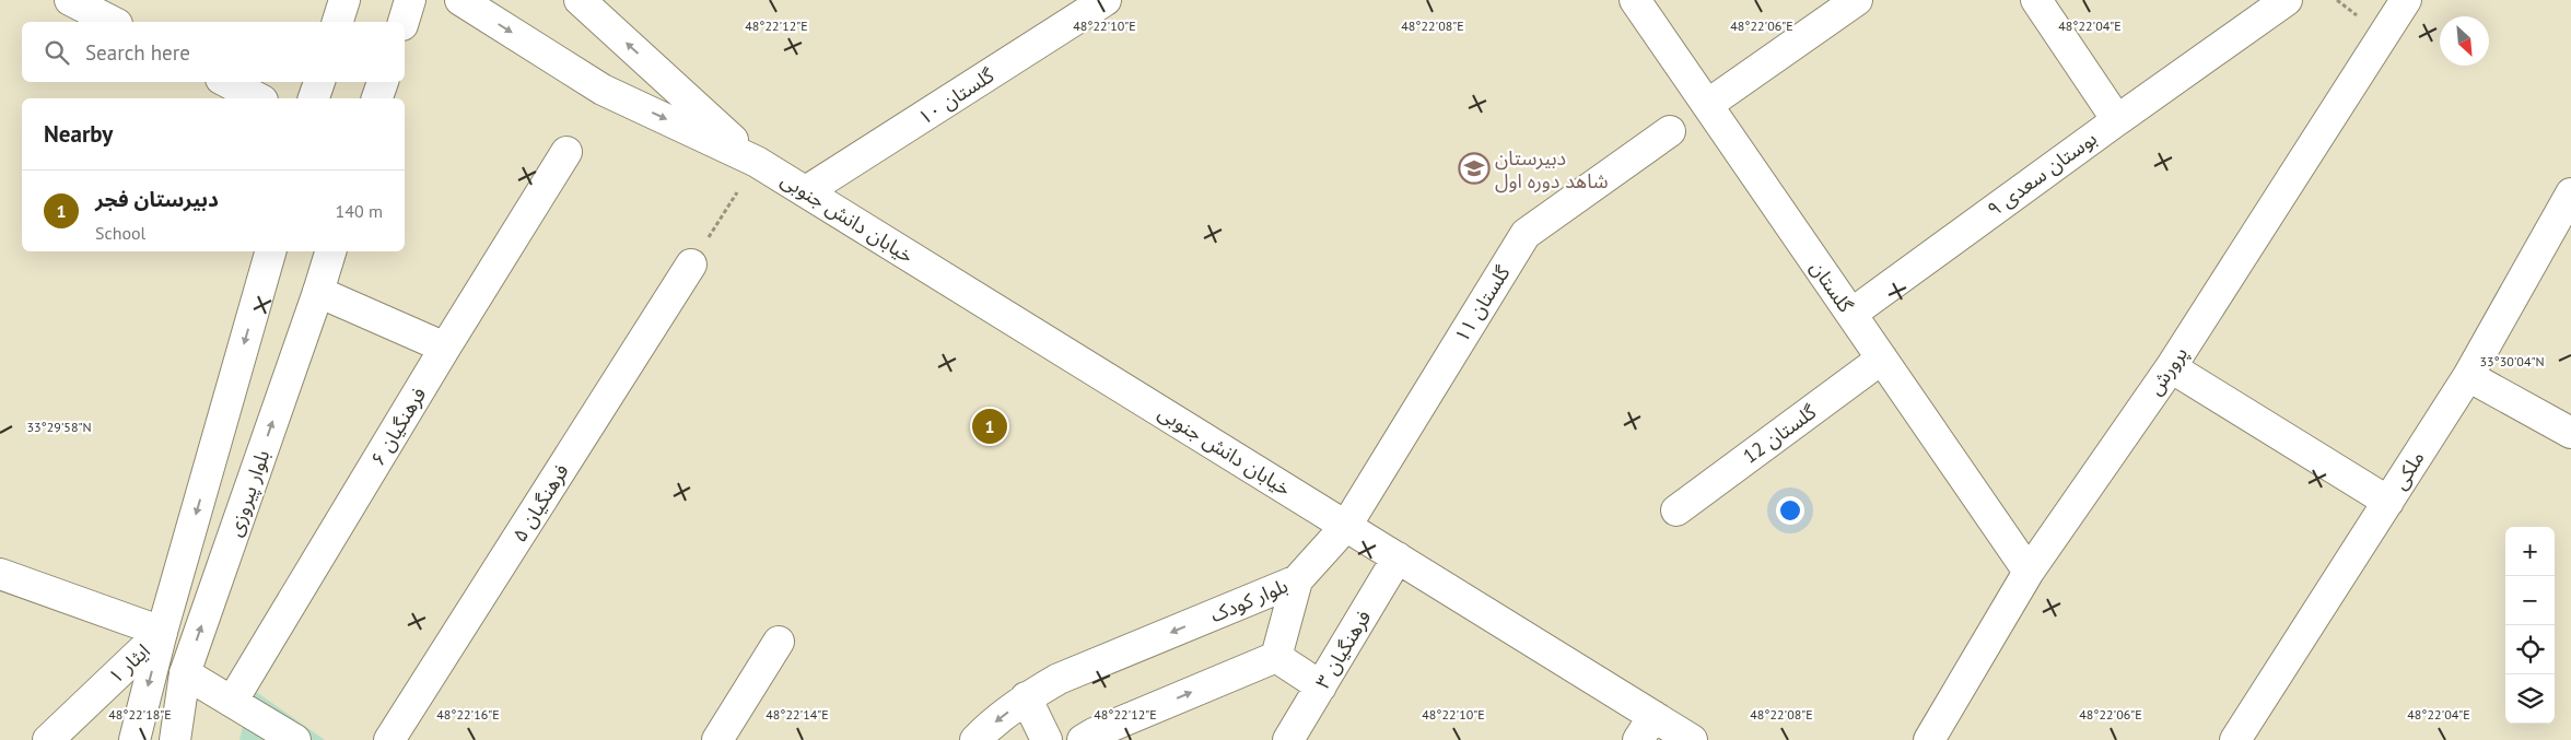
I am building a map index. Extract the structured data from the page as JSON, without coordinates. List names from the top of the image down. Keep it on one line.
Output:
{"streets":{"street":["گلستان ۱۰","بوستان سعدی ۹","خیابان دانش جنوبی","گلستان","گلستان ۱۱","پرورش","فرهنگیان ۶","گلستان 12","ملکی","بلوار پیروزی","فرهنگیان ۵","بلوار کودک","فرهنگیان ۳","ایثار ۱"]},"crossings":[["گلستان ۱۰","خیابان دانش جنوبی"],["بوستان سعدی ۹","گلستان"],["خیابان دانش جنوبی","گلستان ۱۱"],["خیابان دانش جنوبی","فرهنگیان ۳"],["گلستان","پرورش"],["گلستان","گلستان 12"],["گلستان ۱۱","بلوار کودک"]],"places":{"school or university":["دبیرستان شاهد دوره اول"]},"north":"bottom right","page":{"search":"Search here","heading":"Nearby","list":[{"mark":"1","name":"دبیرستان فجر","note":"School","value":"140 m"}],"pins":"1","map_buttons":["+","−"]},"coordinates":["48°22'12\"E","48°22'08\"E","48°22'06\"E","48°22'04\"E","48°22'10\"E","33°30'04\"N","33°29'58\"N","48°22'18\"E","48°22'16\"E","48°22'14\"E"]}
